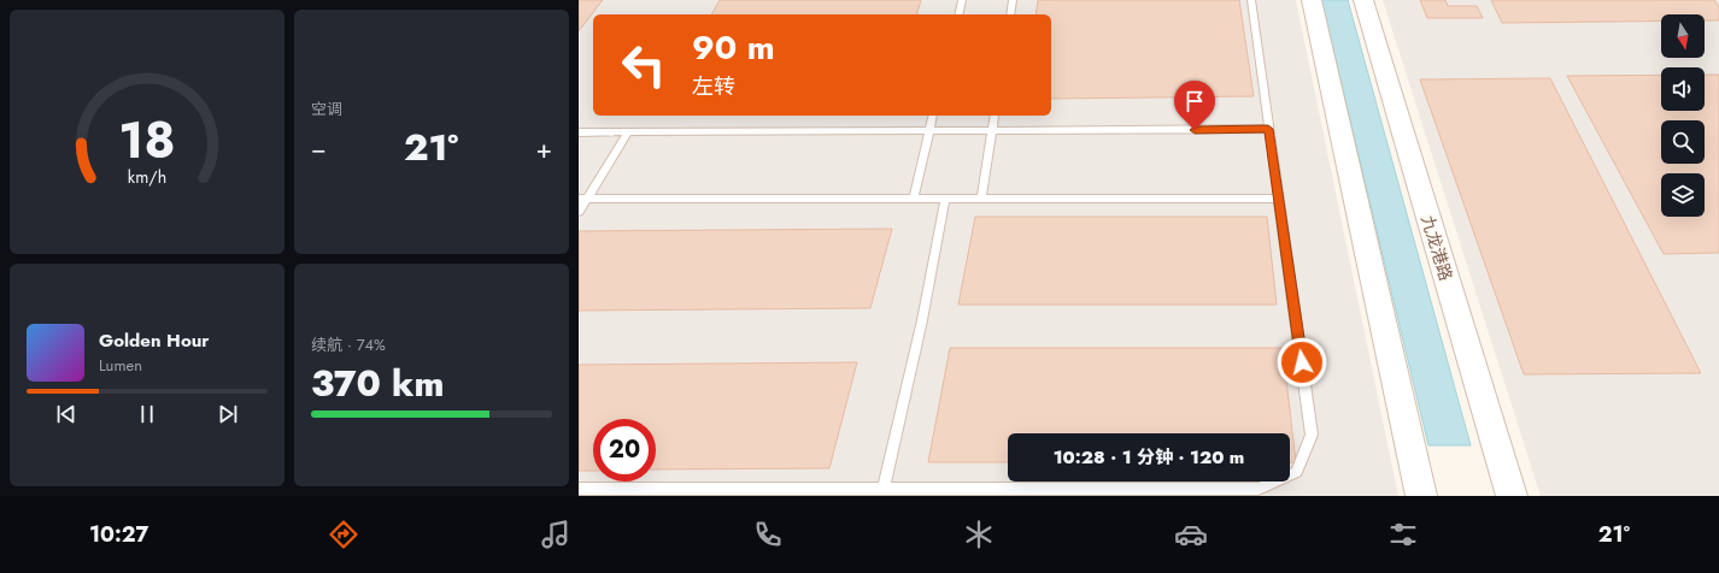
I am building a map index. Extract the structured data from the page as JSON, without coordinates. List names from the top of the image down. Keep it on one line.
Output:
{"streets":{"street":["九龙港路"]},"north":"bottom","page":{"tile":["空调",["续航 · 74%","370 km"]],"turn":["90 m","左转"],"heat":["−","21°","+"],"song":["Golden Hour","Lumen"],"limit":"20","trip":"10:28 · 1 分钟 · 120 m","tabs":["10:27","21°"],"gauge":["18","km/h"]}}
